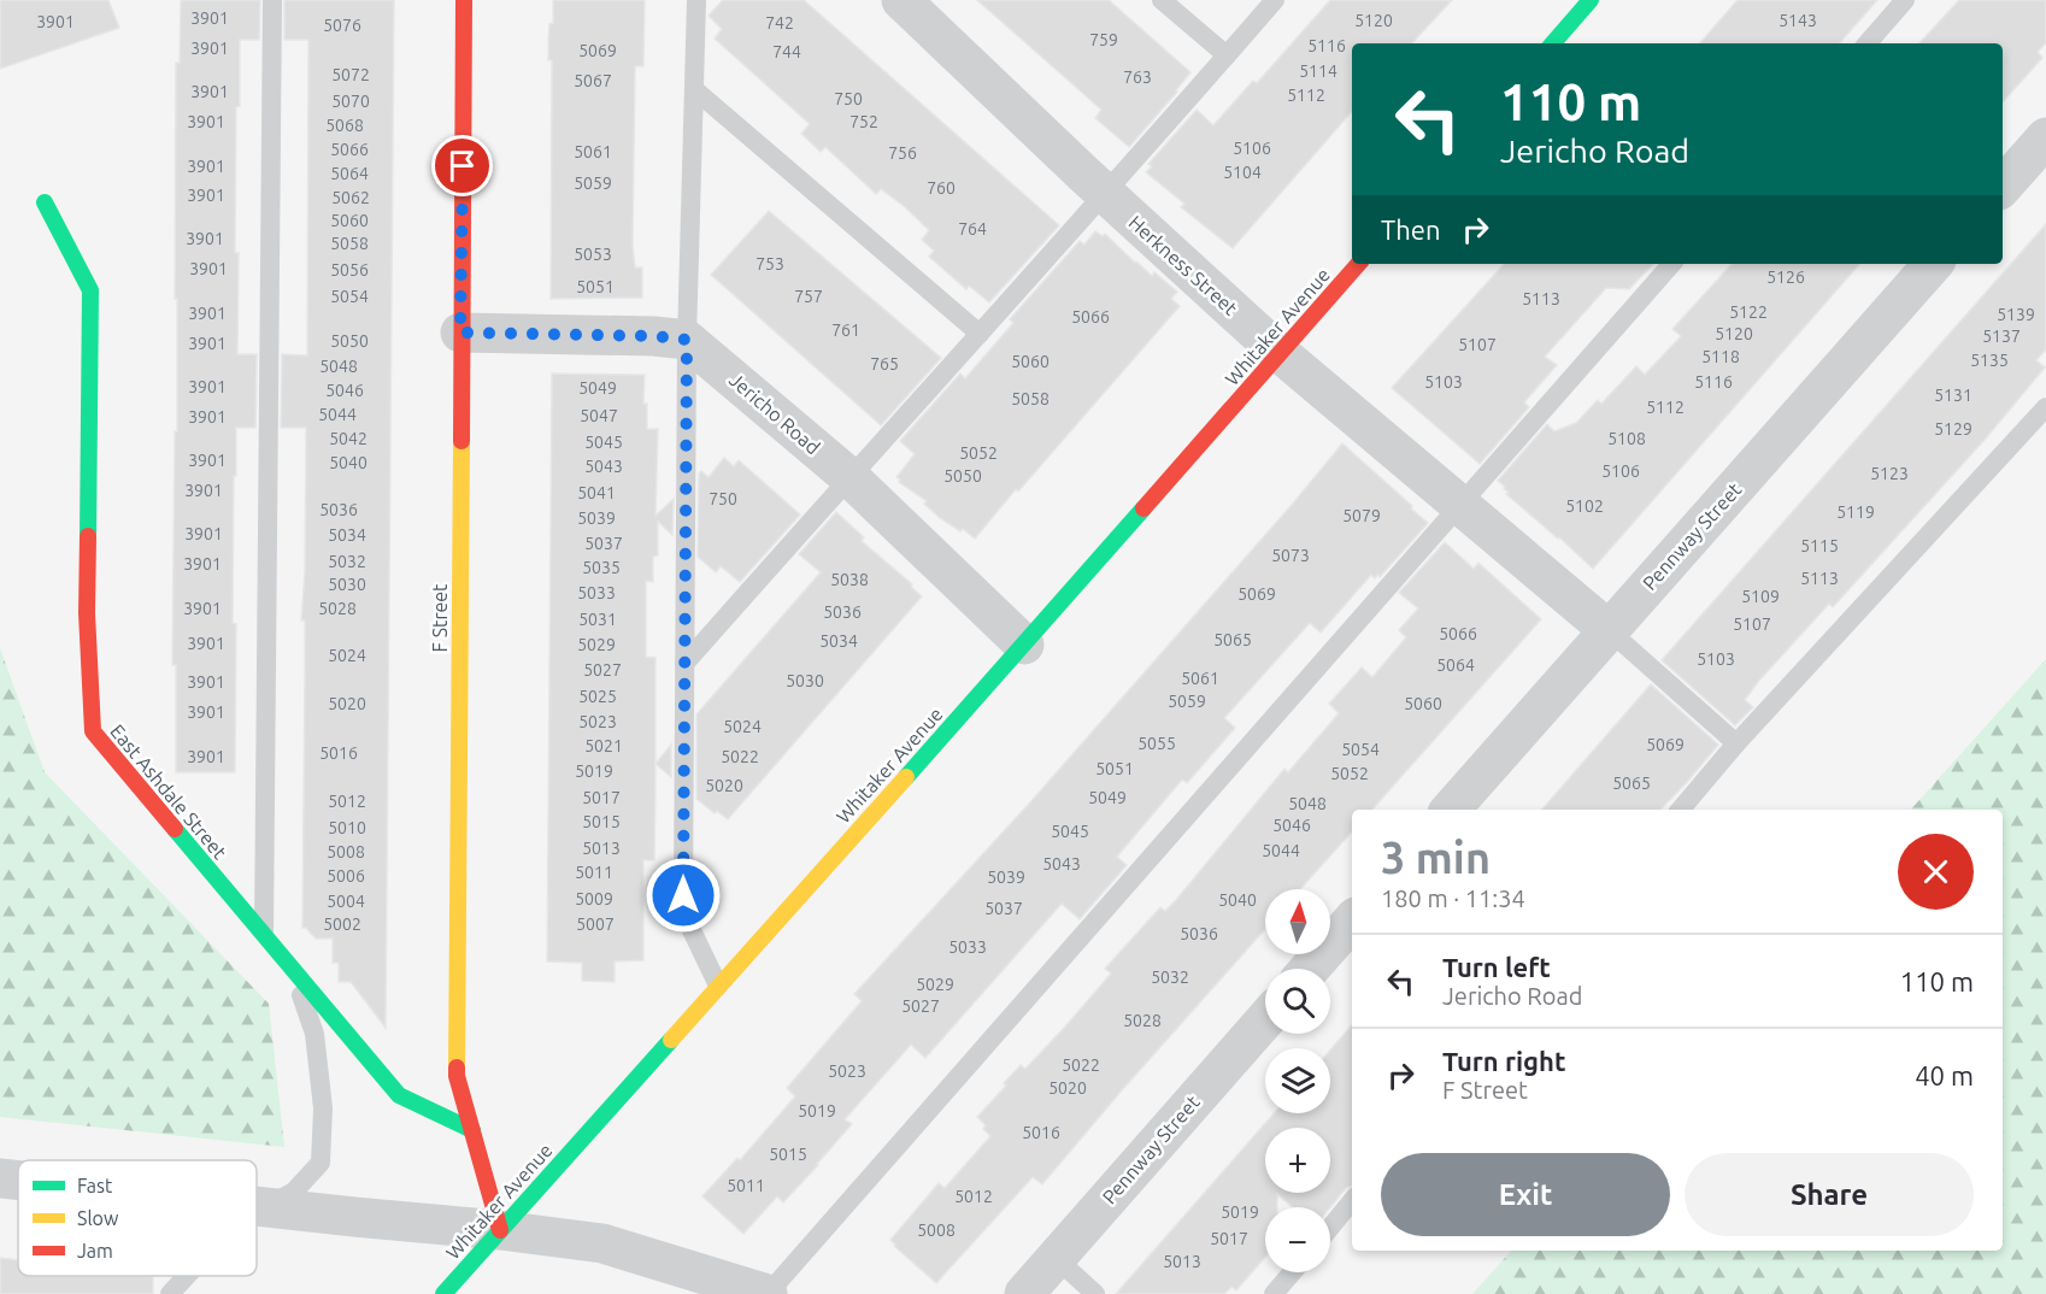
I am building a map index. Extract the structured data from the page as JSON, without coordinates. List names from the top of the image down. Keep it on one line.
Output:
{"streets":{"street":["Herkness Street","Whitaker Avenue","Jericho Road","Pennway Street","F Street","East Ashdale Street"]},"crossings":[["Herkness Street","Whitaker Avenue"],["Herkness Street","Pennway Street"],["Whitaker Avenue","Jericho Road"],["Whitaker Avenue","F Street"],["F Street","East Ashdale Street"]],"house_numbers":["3901","5120","5143","3901","742","5076","759","5116","3901","5069","744","5114","5072","763","5067","3901","5112","750","5070","3901","752","5068","5106","5066","5061","756","3901","5104","5064","5059","760","3901","5062","5060","764","3901","5058","5053","753","3901","5056","5126","5051","5054","757","5113","5122","3901","5139","5066","761","5120","5137","5050","3901","5107","5118","5135","5060","765","5048","5103","5116","3901","5049","5046","5131","5058","5112","5044","5047","3901","5129","5042","5108","5045","5052","3901","5040","5043","5106","5123","5050","3901","5041","750","5102","5036","5119","5079","5039","3901","5034","5037","5115","5073","5032","3901","5035","5113","5038","5030","5033","5069","5109","3901","5028","5036","5031","5107","5066","5065","5034","3901","5029","5024","5103","5064","5027","5061","5030","3901","5025","5059","5020","5060","3901","5023","5024","5055","5069","5021","5054","5016","3901","5022","5051","5019","5052","5065","5020","5017","5049","5012","5048","5015","5046","5010","5045","5013","5044","5008","5043","5011","5006","5039","5009","5040","5004","5037","5002","5007","5036","5033","5032","5029","5027","5028","5022","5023","5020","5019","5016","5015","5011","5012","5019","5008","5017","5013"],"legend":["Fast","Slow","Jam"],"north":"top","page":{"turn":["110 m","Jericho Road"],"then":"Then","heading":["3 min","180 m · 11:34"],"map_buttons":["+","−"],"list":[{"name":"Turn left","note":"Jericho Road","value":"110 m"},{"name":"Turn right","note":"F Street","value":"40 m"}],"buttons":["Exit","Share"]}}
